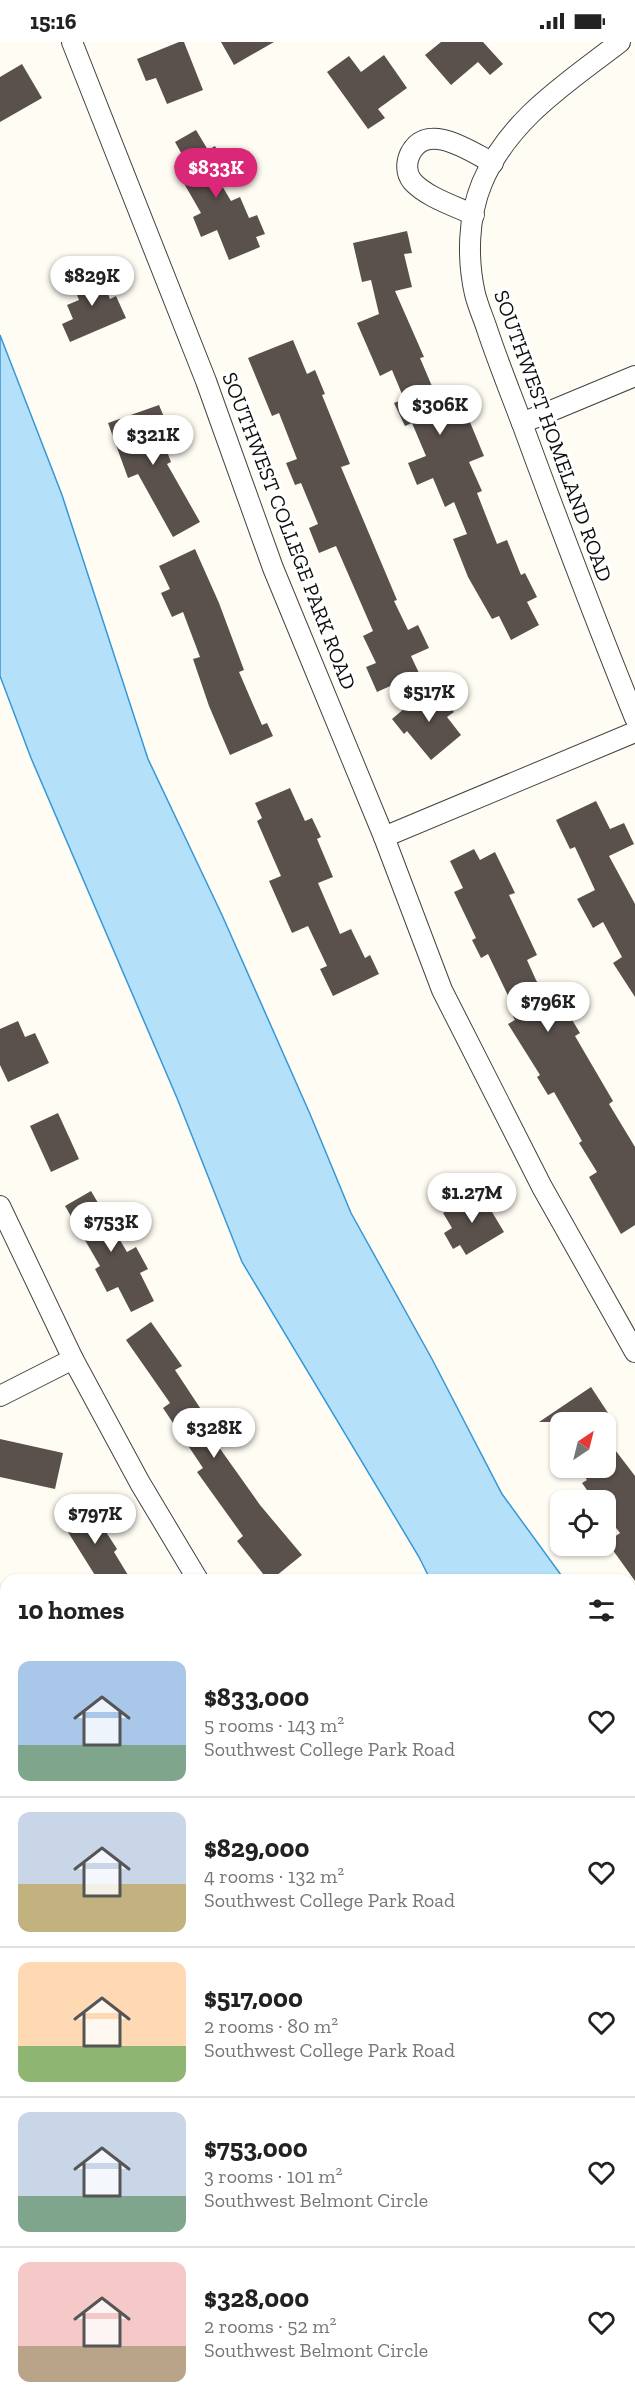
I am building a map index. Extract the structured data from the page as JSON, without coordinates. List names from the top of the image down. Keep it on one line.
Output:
{"streets":{"street":["SOUTHWEST HOMELAND ROAD","SOUTHWEST COLLEGE PARK ROAD"]},"north":"top right","page":{"status":"15:16","price":["$833K","$829K","$306K","$321K","$517K","$796K","$1.27M","$753K","$328K","$797K"],"heading":"10 homes","list":[{"name":"$833,000","note":"5 rooms · 143 m² · Southwest College Park Road"},{"name":"$829,000","note":"4 rooms · 132 m² · Southwest College Park Road"},{"name":"$517,000","note":"2 rooms · 80 m² · Southwest College Park Road"},{"name":"$753,000","note":"3 rooms · 101 m² · Southwest Belmont Circle"},{"name":"$328,000","note":"2 rooms · 52 m² · Southwest Belmont Circle"}]}}
